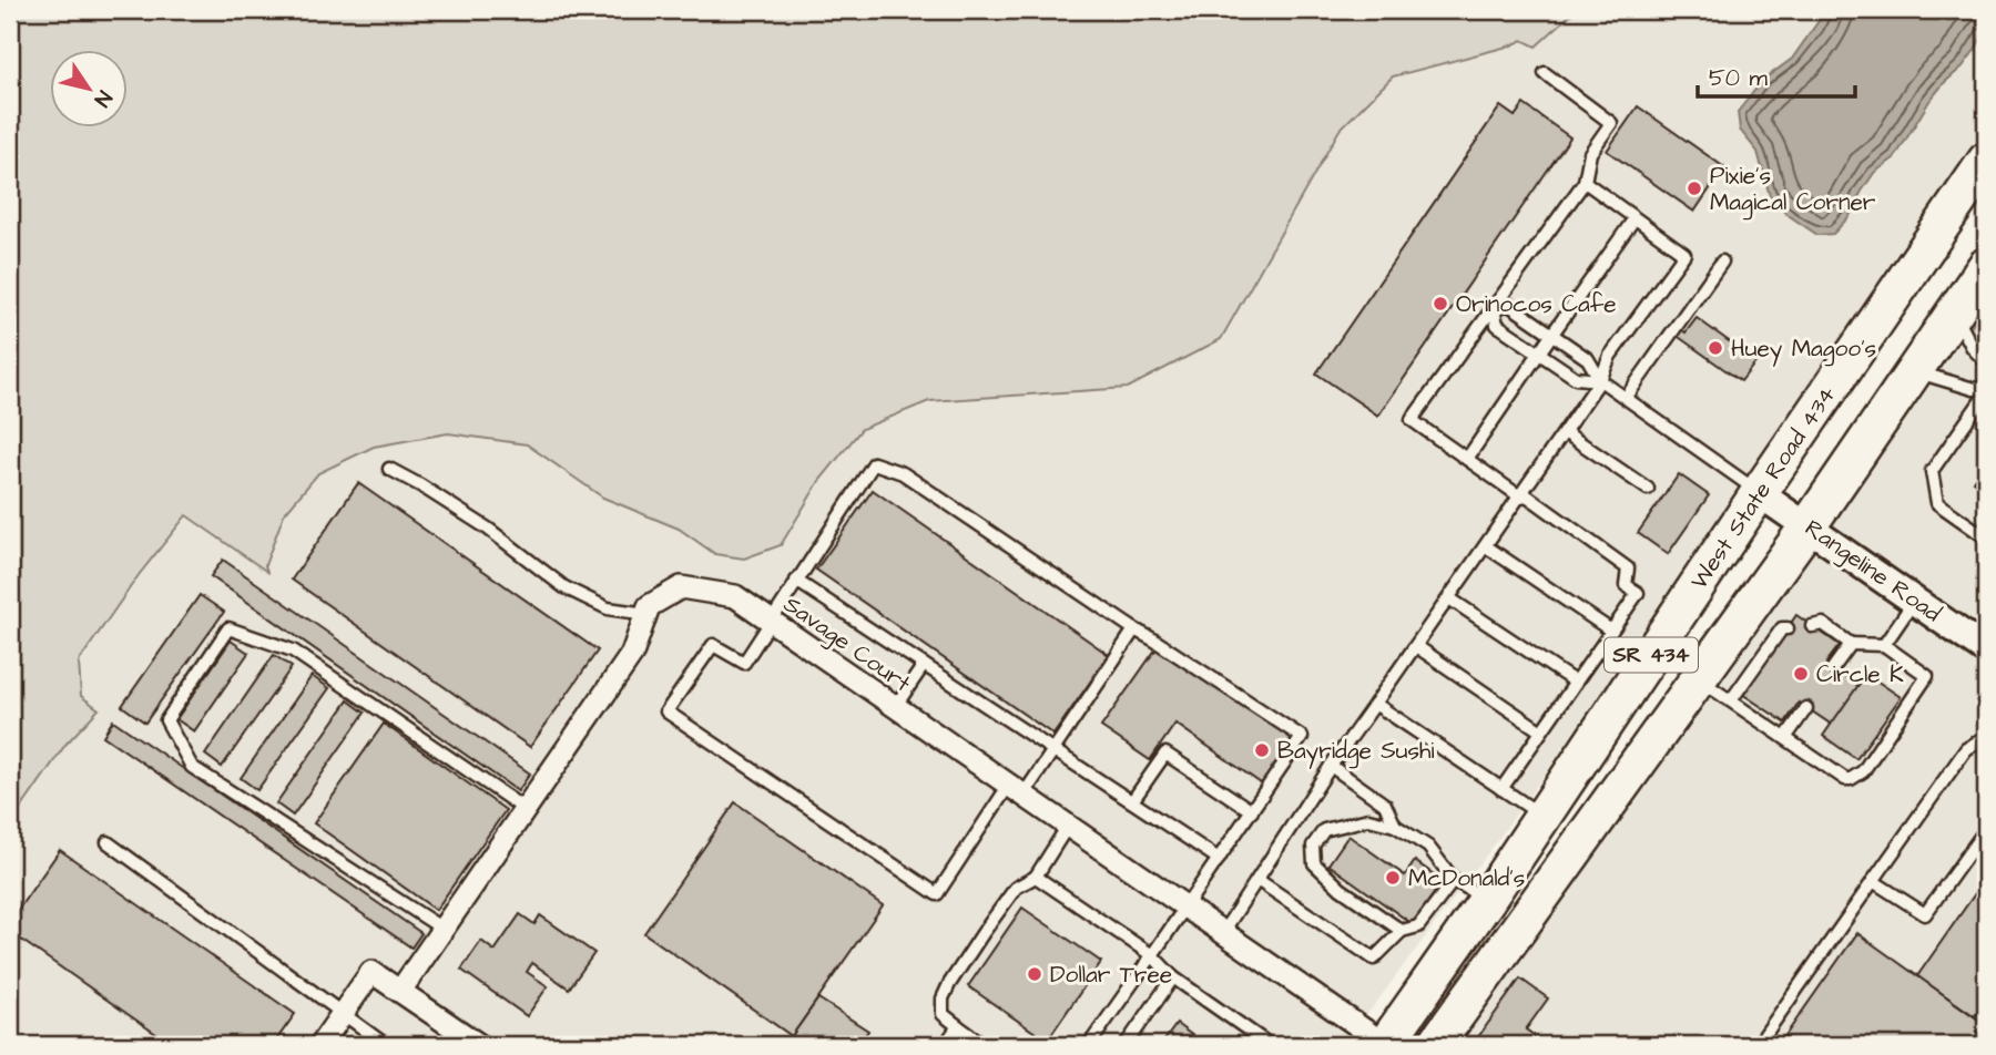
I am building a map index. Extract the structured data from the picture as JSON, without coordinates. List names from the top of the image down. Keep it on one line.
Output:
{"streets":{"main road":["West State Road 434","SR 434"],"street":["Rangeline Road","Savage Court"]},"crossings":[["West State Road 434","Rangeline Road"],["West State Road 434","SR 434"],["Rangeline Road","SR 434"],["Savage Court","SR 434"]],"places":["Pixie's Magical Corner","Orinocos Cafe","Huey Magoo's","Circle K","Bayridge Sushi","McDonald's","Dollar Tree"],"scale_bar":"50 m","north":"bottom right"}
